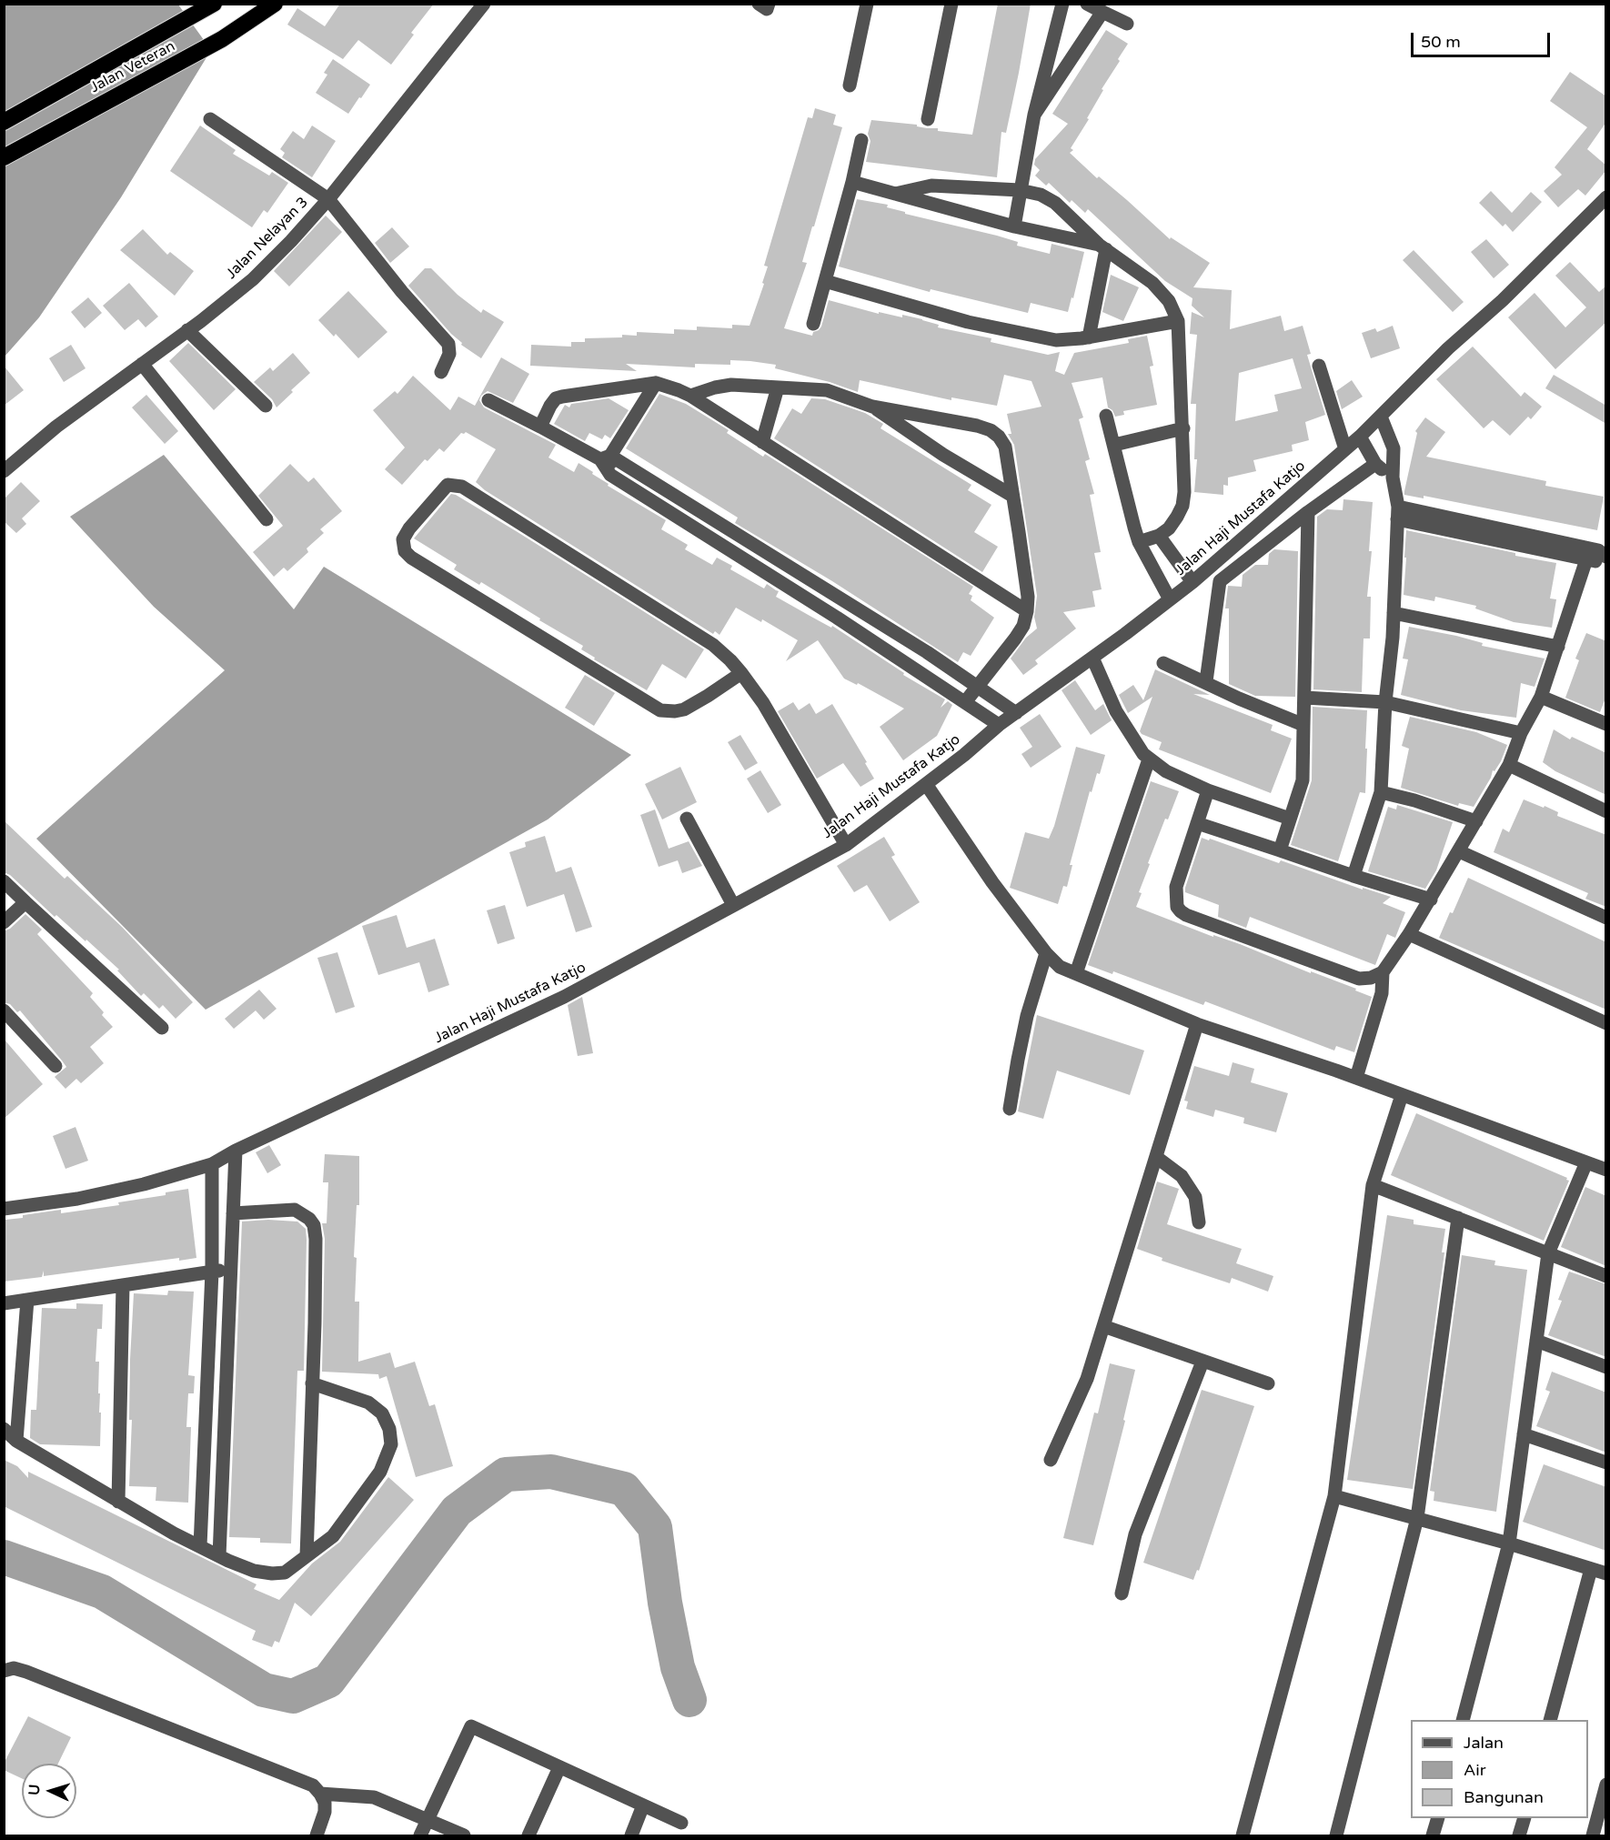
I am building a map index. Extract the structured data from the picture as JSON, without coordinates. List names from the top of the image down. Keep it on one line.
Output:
{"streets":{"highway":["Jalan Veteran"],"street":["Jalan Nelayan 3","Jalan Haji Mustafa Katjo"]},"legend":["Jalan","Air","Bangunan"],"scale_bar":"50 m","north":"left"}
